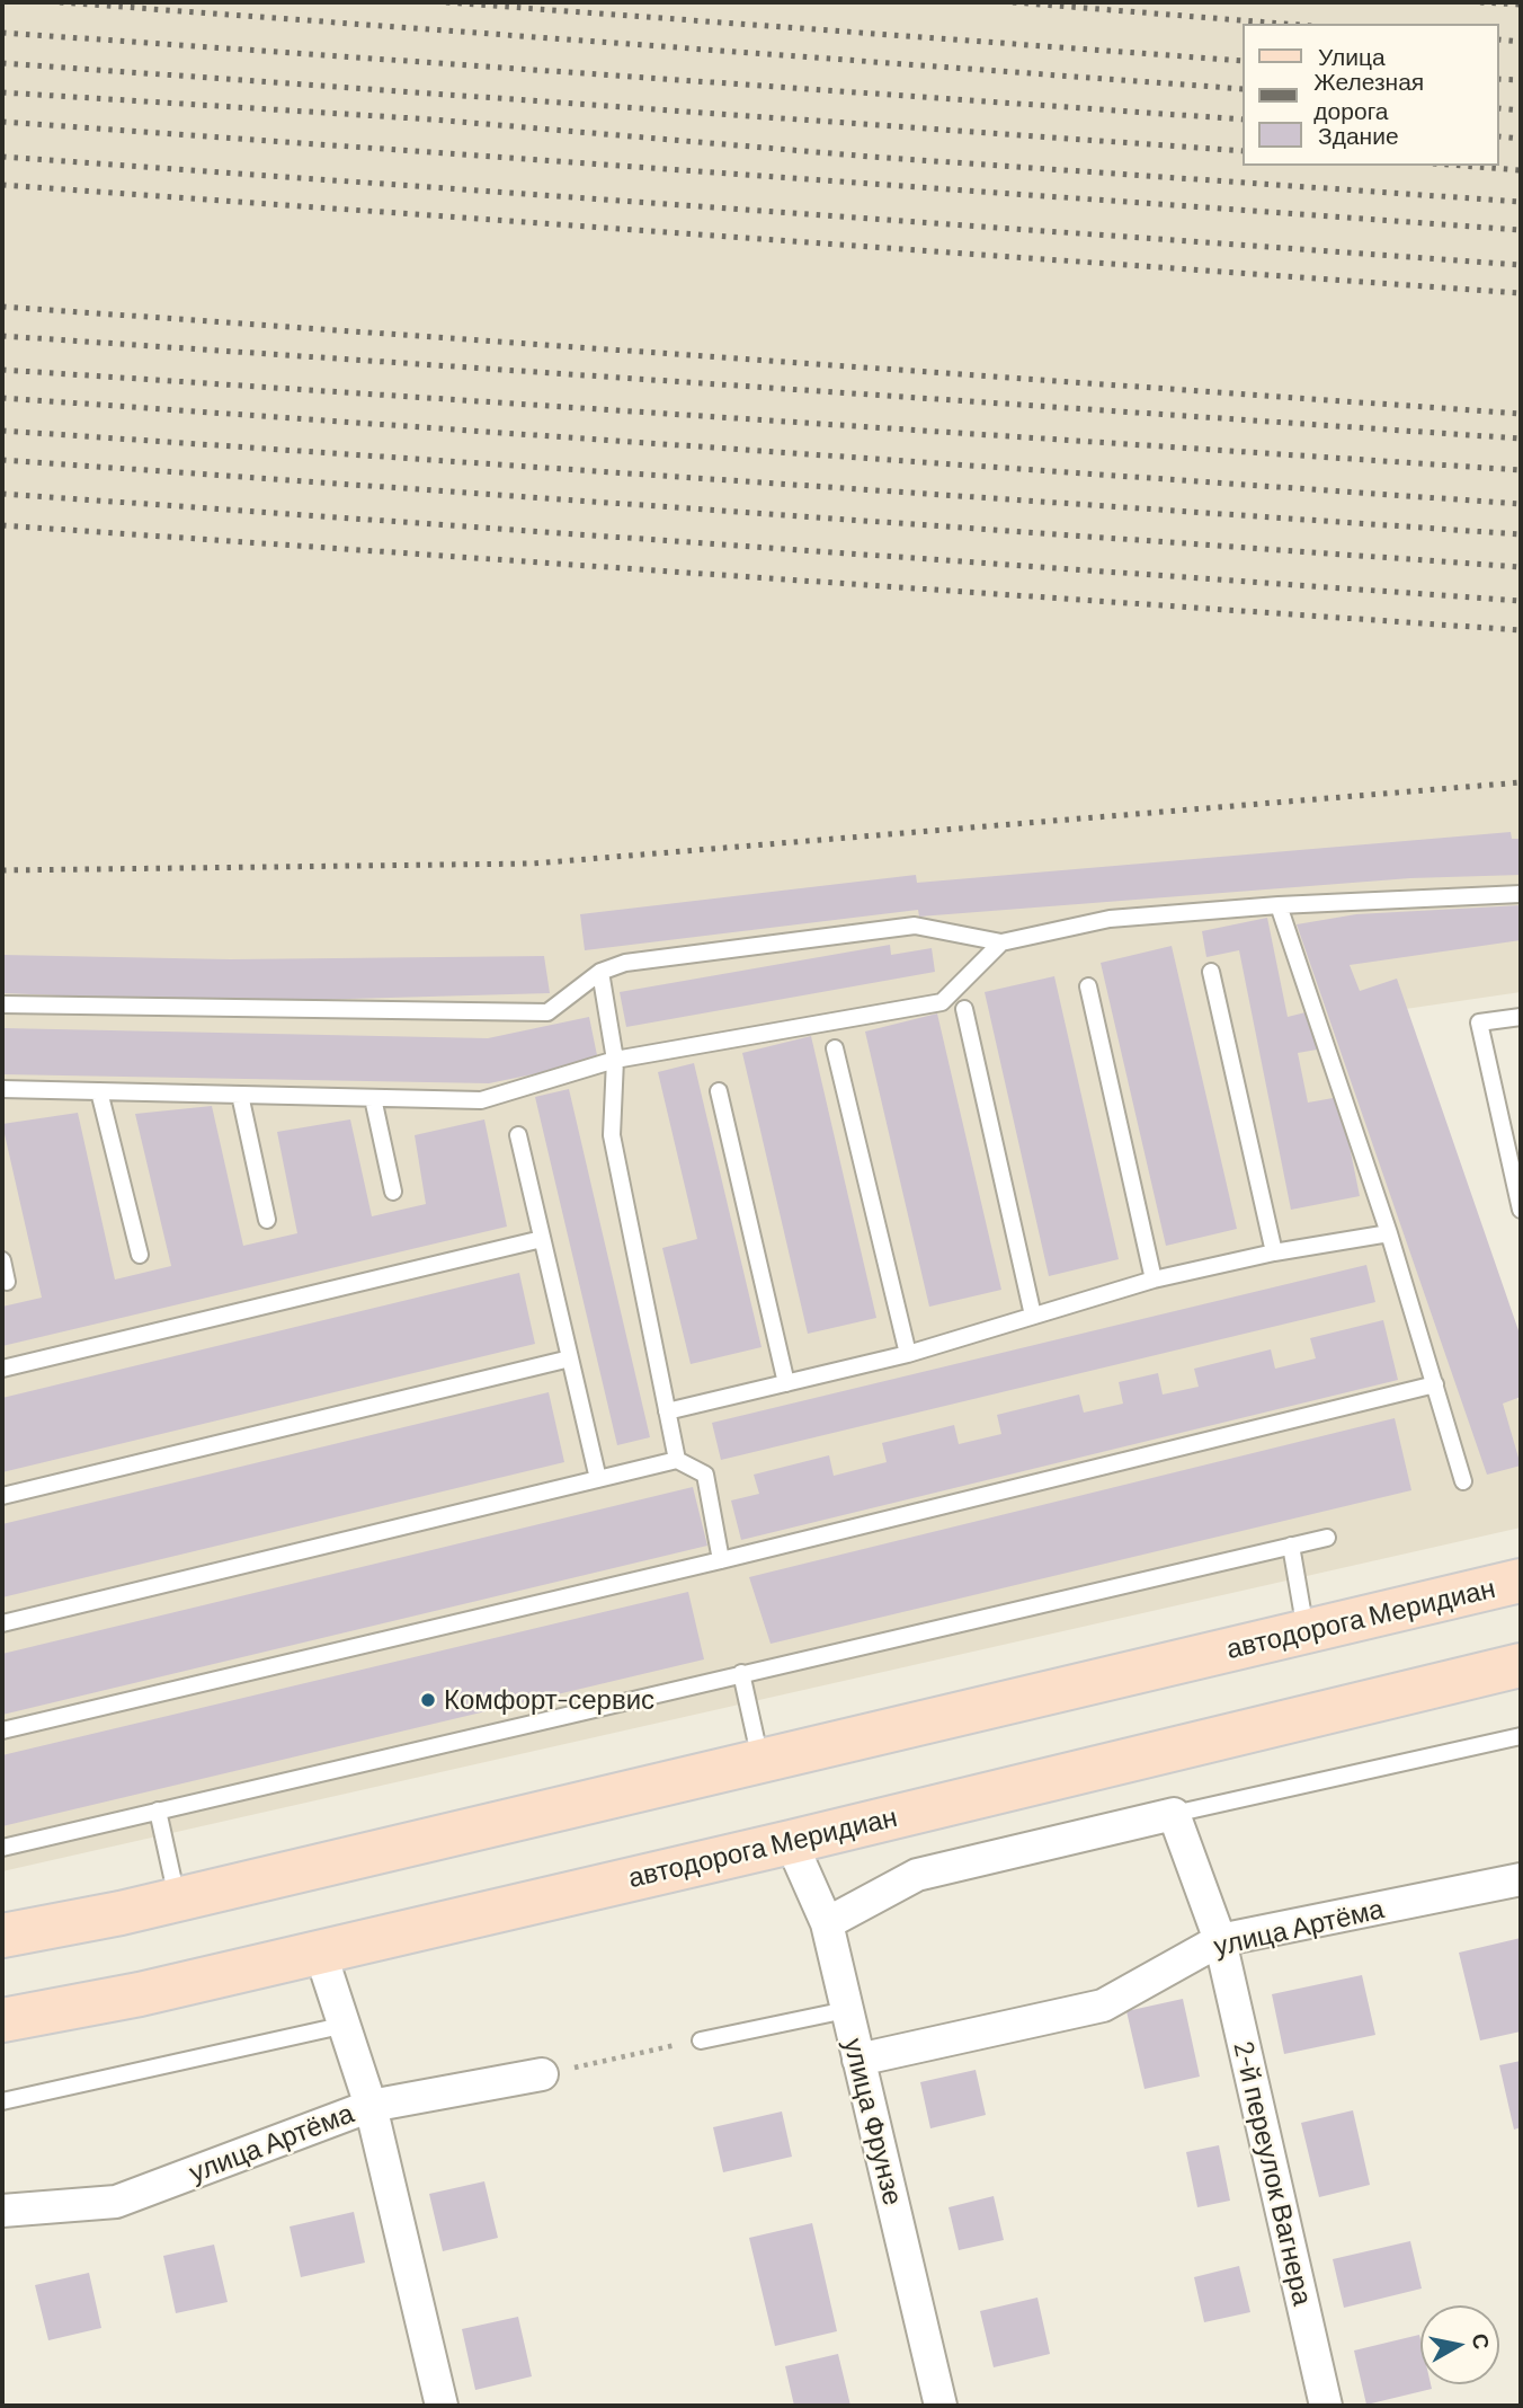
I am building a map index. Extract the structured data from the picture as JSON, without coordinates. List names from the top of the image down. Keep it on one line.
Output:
{"streets":{"main road":["автодорога Меридиан"],"street":["улица Артёма","улица Фрунзе","2-й переулок Вагнера"]},"crossings":[["автодорога Меридиан","улица Фрунзе"],["улица Артёма","улица Фрунзе"],["улица Артёма","2-й переулок Вагнера"]],"places":["Комфорт-сервис"],"legend":["Улица","Железная дорога","Здание"],"north":"right"}
